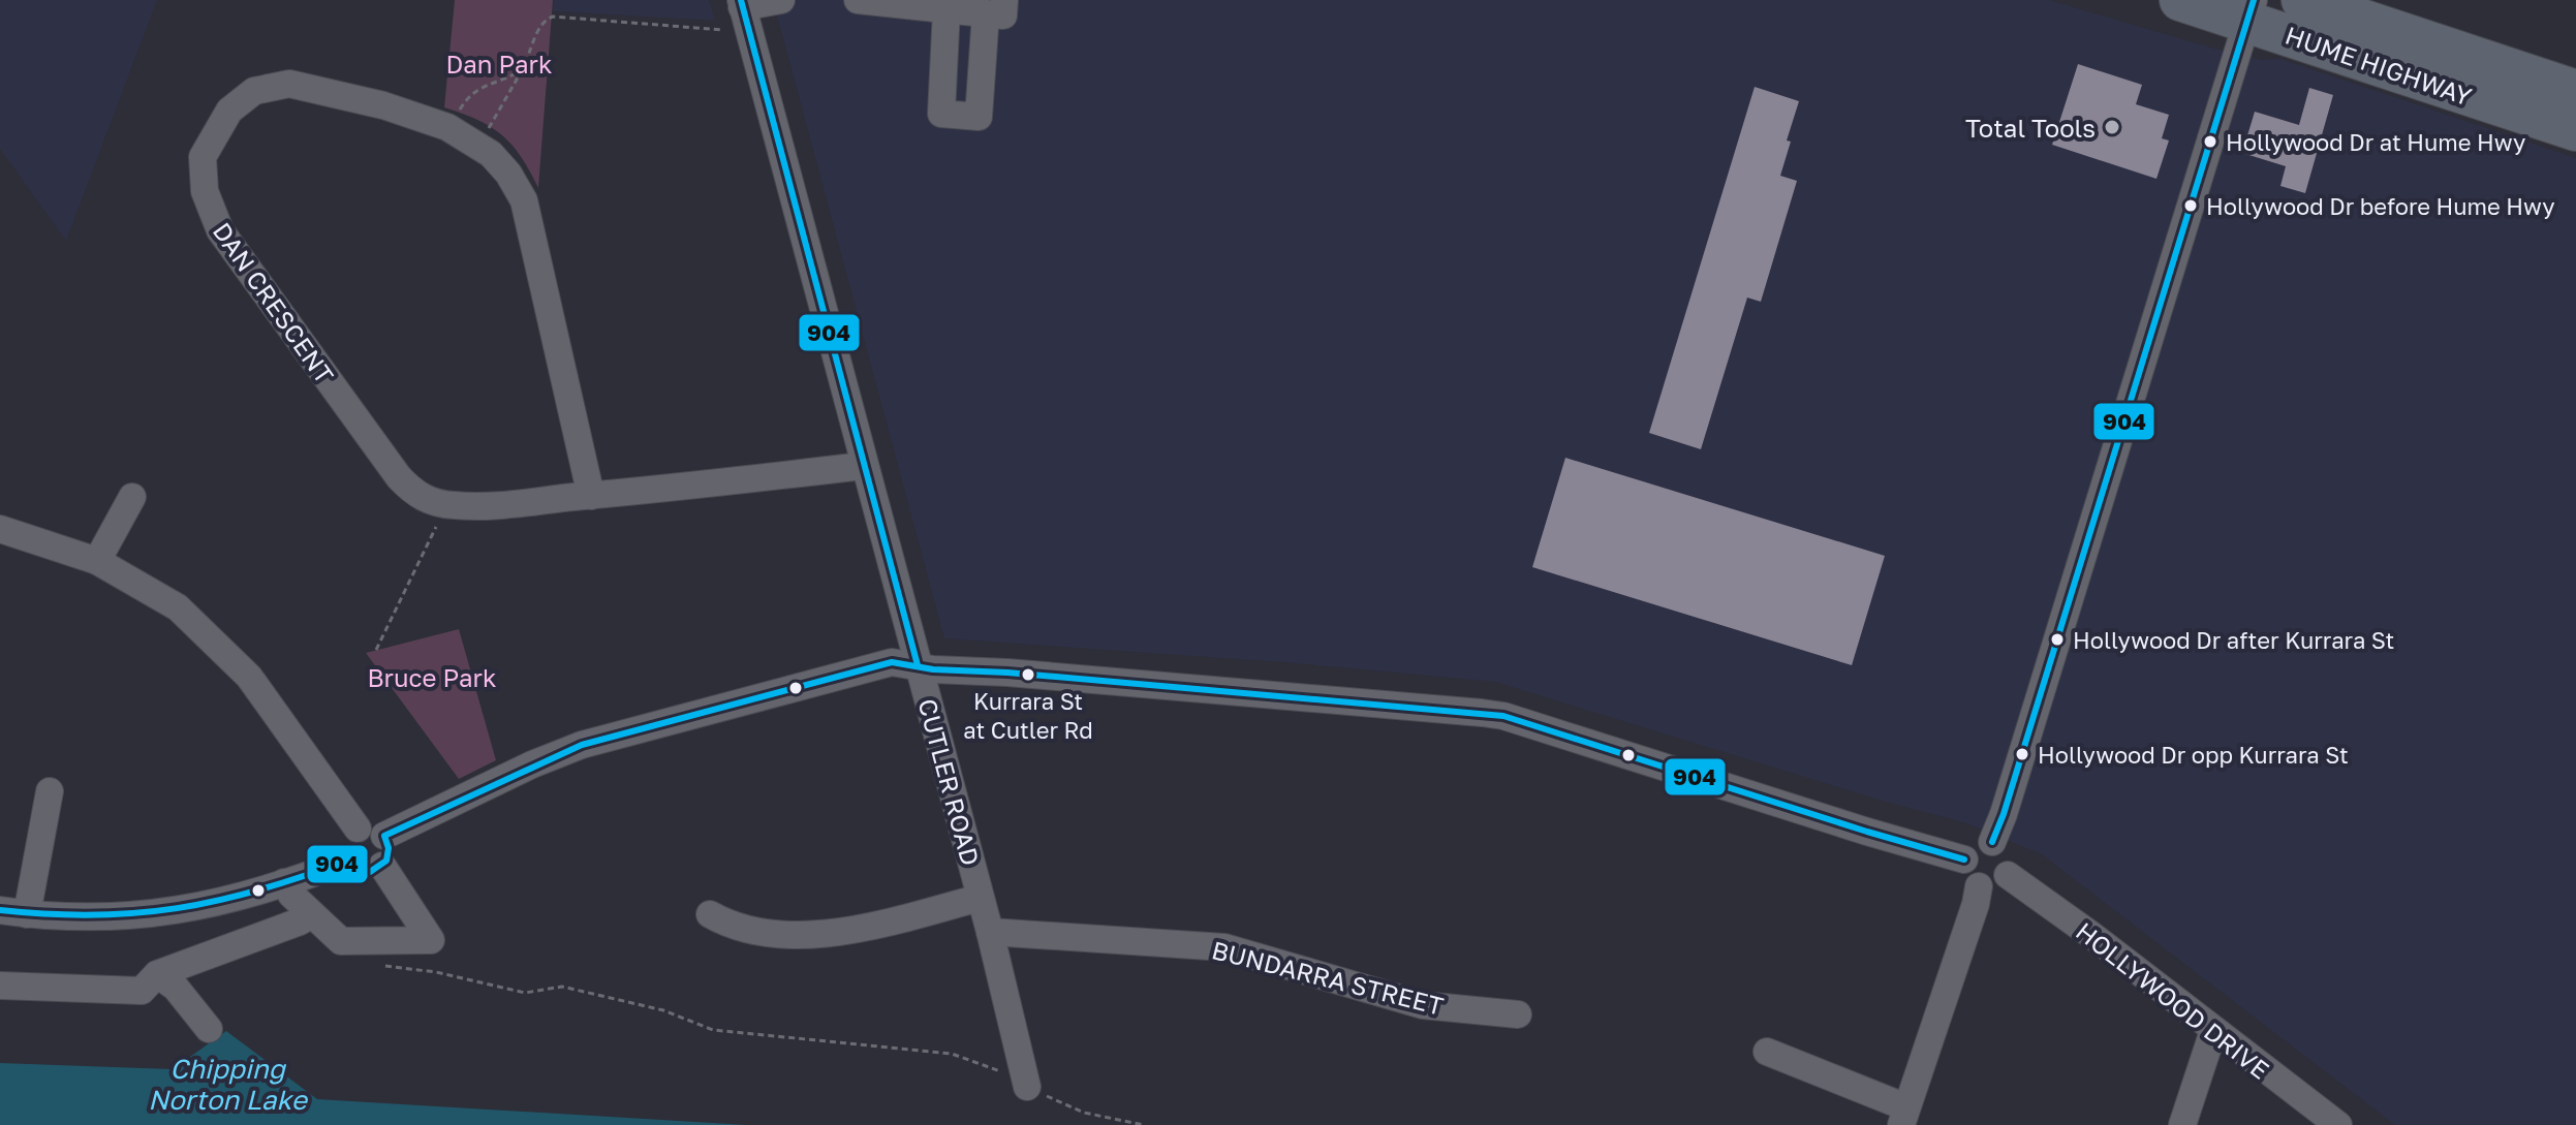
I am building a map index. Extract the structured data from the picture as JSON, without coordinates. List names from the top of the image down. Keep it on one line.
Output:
{"streets":{"highway":["HUME HIGHWAY"],"street":["DAN CRESCENT","CUTLER ROAD","BUNDARRA STREET","HOLLYWOOD DRIVE"]},"crossings":[["DAN CRESCENT","CUTLER ROAD"],["CUTLER ROAD","BUNDARRA STREET"]],"water":["Chipping Norton Lake"],"parks":["Dan Park","Bruce Park"],"places":["Total Tools","Hollywood Dr at Hume Hwy","Hollywood Dr before Hume Hwy","Hollywood Dr after Kurrara St","Kurrara St at Cutler Rd","Hollywood Dr opp Kurrara St"],"lines":["transit line 904"]}
